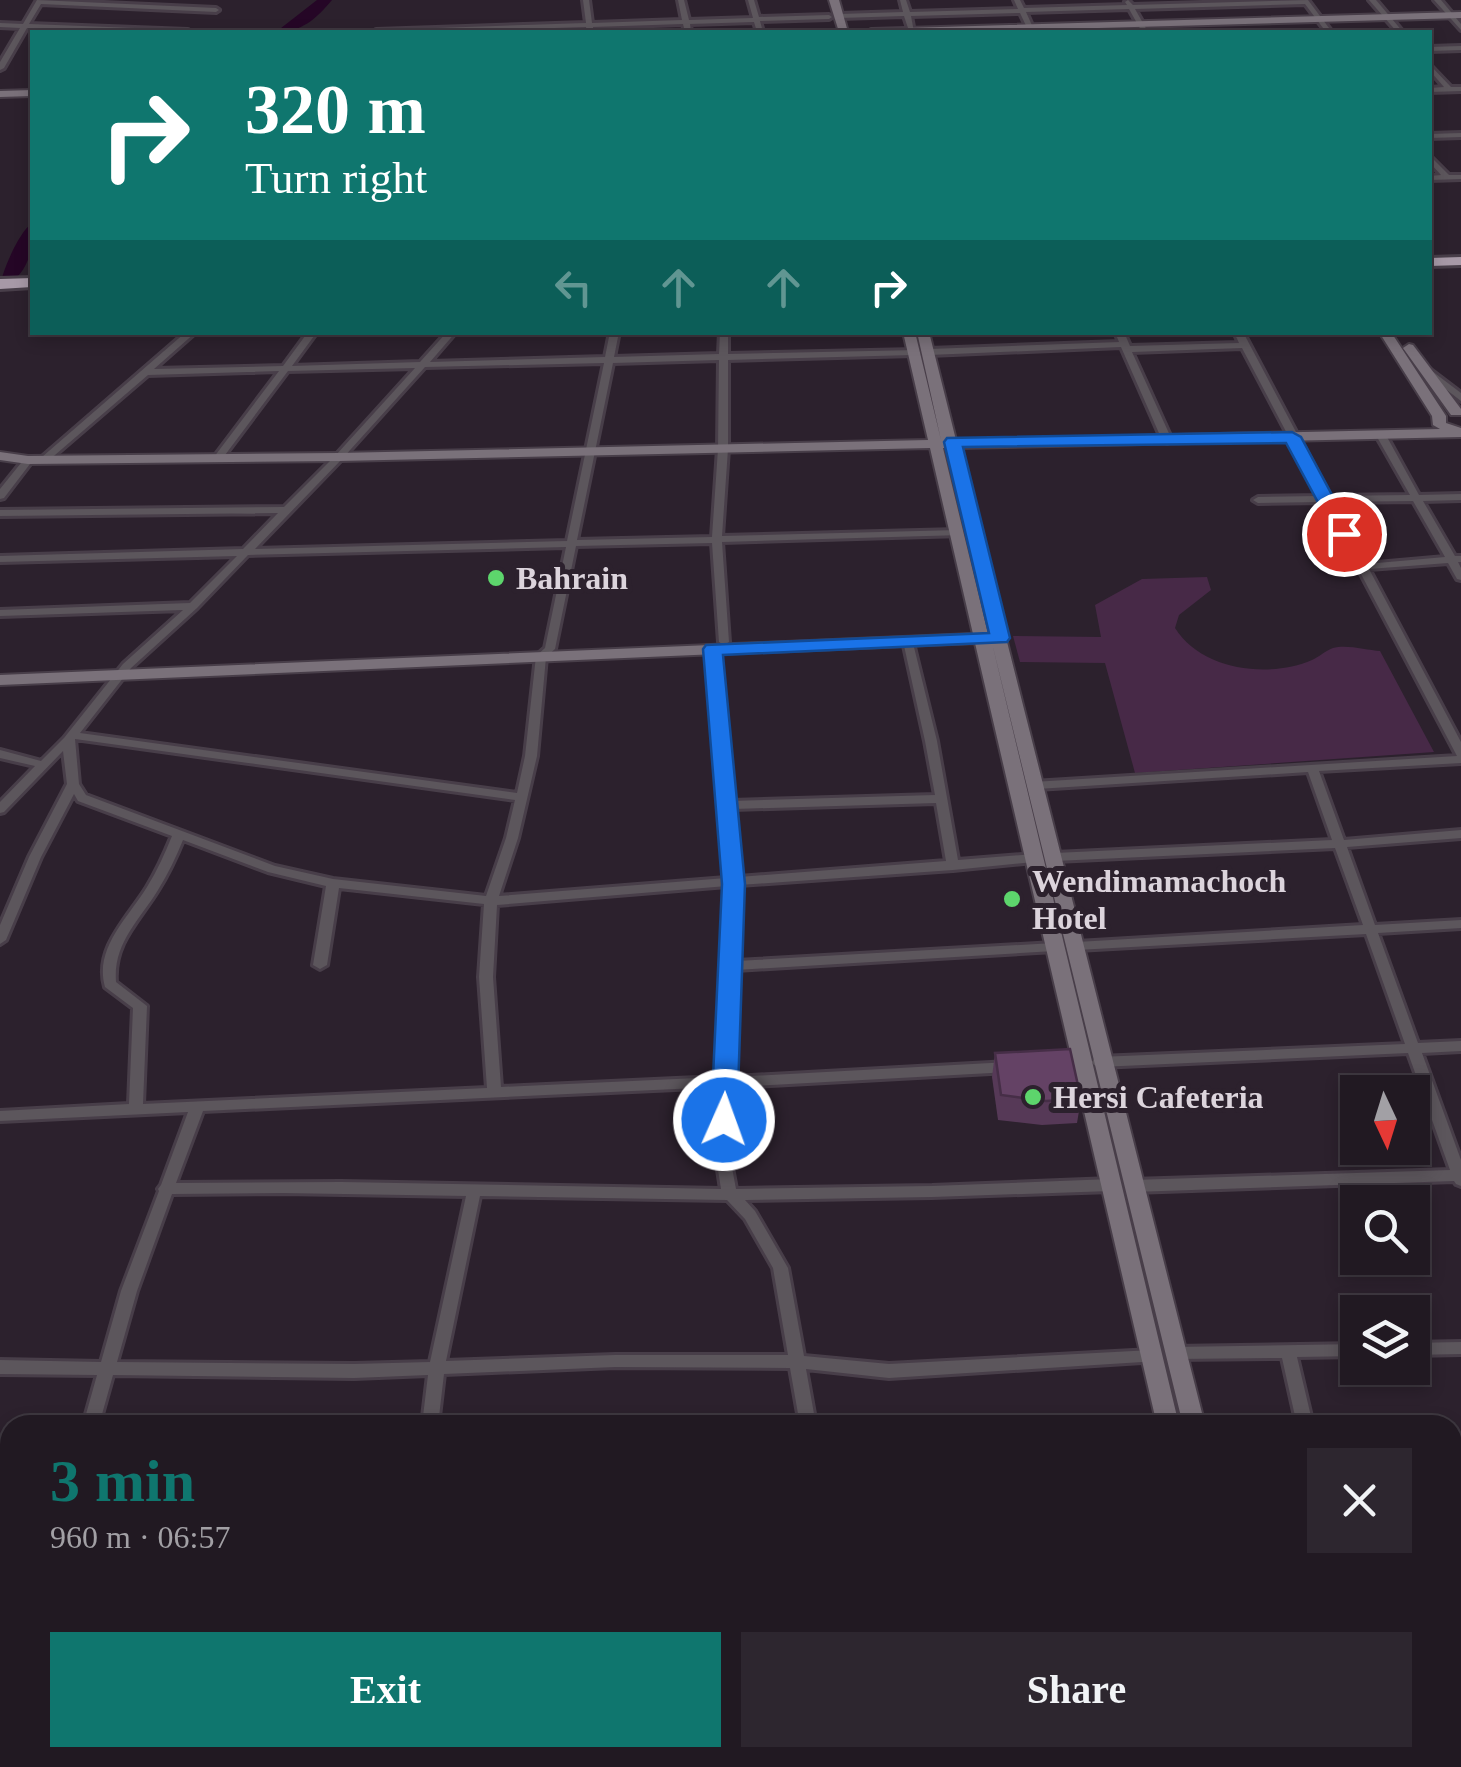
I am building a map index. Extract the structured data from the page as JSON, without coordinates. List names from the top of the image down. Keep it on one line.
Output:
{"places":["Bahrain","Wendimamachoch Hotel","Hersi Cafeteria"],"north":"bottom","page":{"turn":["320 m","Turn right"],"heading":["3 min","960 m · 06:57"],"buttons":["Exit","Share"]}}
